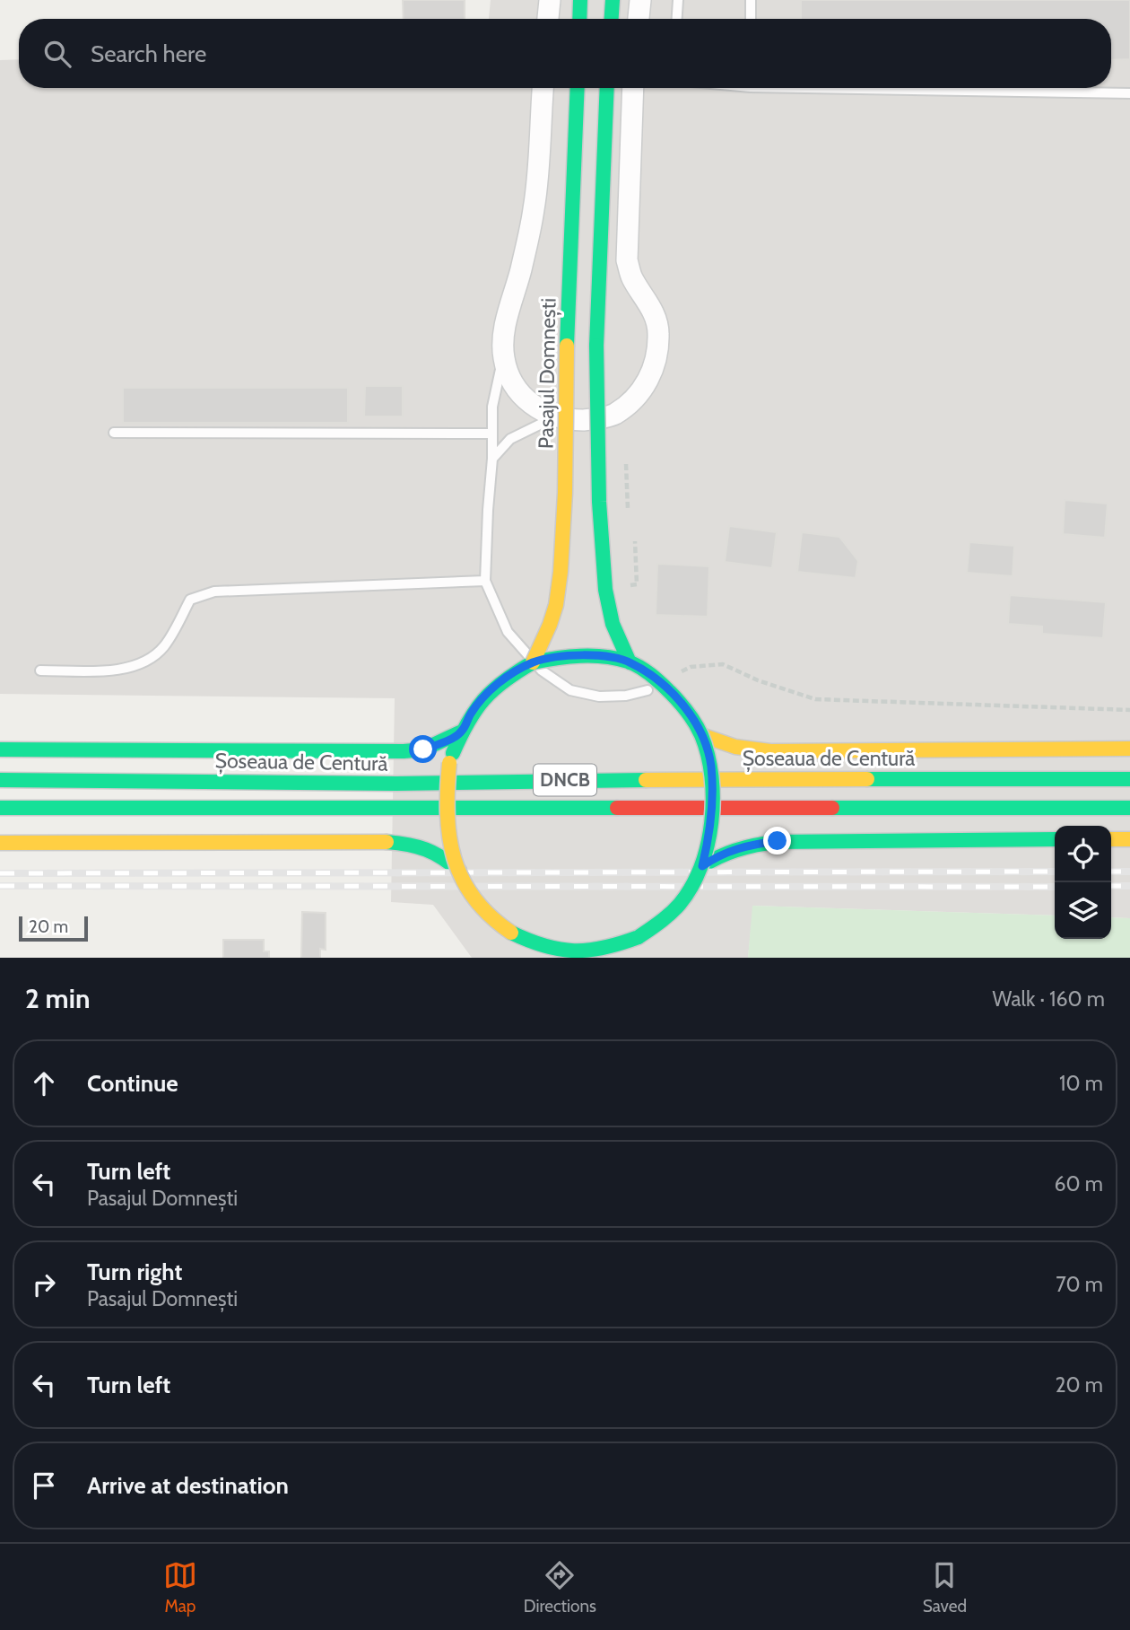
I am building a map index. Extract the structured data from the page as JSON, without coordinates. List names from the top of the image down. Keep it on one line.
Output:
{"streets":{"main road":["Pasajul Domnești","Șoseaua de Centură","DNCB"]},"scale_bar":"20 m","page":{"search":"Search here","scale":"20 m","heading":["2 min","Walk · 160 m"],"list":[["Continue","10 m"],["Turn left","Pasajul Domnești","60 m"],["Turn right","Pasajul Domnești","70 m"],["Turn left","20 m"],"Arrive at destination"],"nav":["Map","Directions","Saved"]}}
